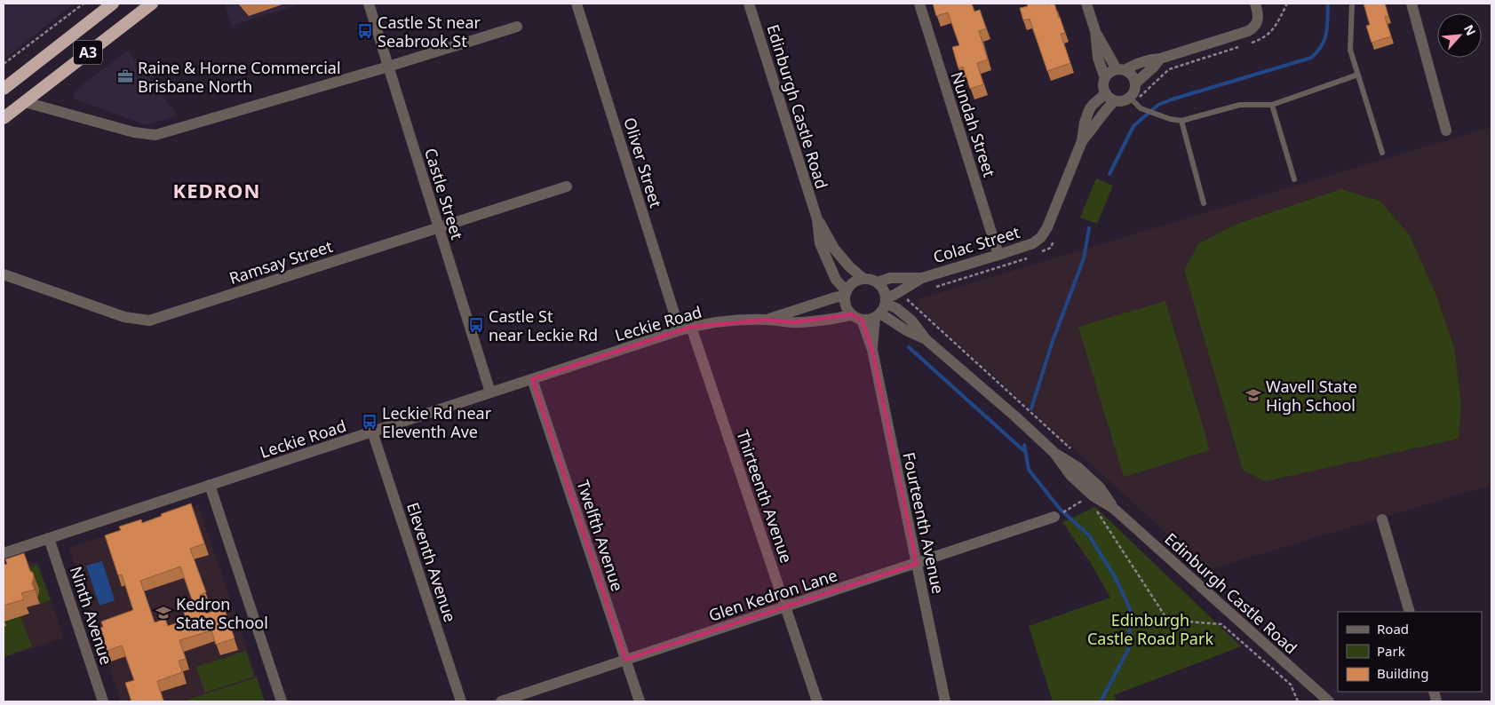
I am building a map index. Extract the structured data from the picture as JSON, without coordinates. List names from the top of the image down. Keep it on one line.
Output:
{"streets":{"highway":["A3"],"street":["Edinburgh Castle Road","Nundah Street","Oliver Street","Castle Street","Colac Street","Ramsay Street","Leckie Road","Thirteenth Avenue","Fourteenth Avenue","Twelfth Avenue","Eleventh Avenue","Glen Kedron Lane","Ninth Avenue"]},"crossings":[["Edinburgh Castle Road","Colac Street"],["Edinburgh Castle Road","Leckie Road"],["Edinburgh Castle Road","Fourteenth Avenue"],["Nundah Street","Colac Street"],["Oliver Street","Leckie Road"],["Castle Street","Ramsay Street"],["Castle Street","Leckie Road"],["Colac Street","Leckie Road"],["Colac Street","Fourteenth Avenue"],["Leckie Road","Thirteenth Avenue"],["Leckie Road","Fourteenth Avenue"],["Leckie Road","Twelfth Avenue"],["Leckie Road","Eleventh Avenue"],["Leckie Road","Ninth Avenue"],["Thirteenth Avenue","Glen Kedron Lane"],["Fourteenth Avenue","Glen Kedron Lane"],["Twelfth Avenue","Glen Kedron Lane"]],"districts":["KEDRON"],"parks":["Edinburgh Castle Road Park"],"places":{"bus stop":["Castle St near Seabrook St","Castle St near Leckie Rd","Leckie Rd near Eleventh Ave"],"office":["Raine & Horne Commercial Brisbane North"],"school or university":["Wavell State High School","Kedron State School"]},"legend":["Road","Park","Building"],"north":"top right"}
